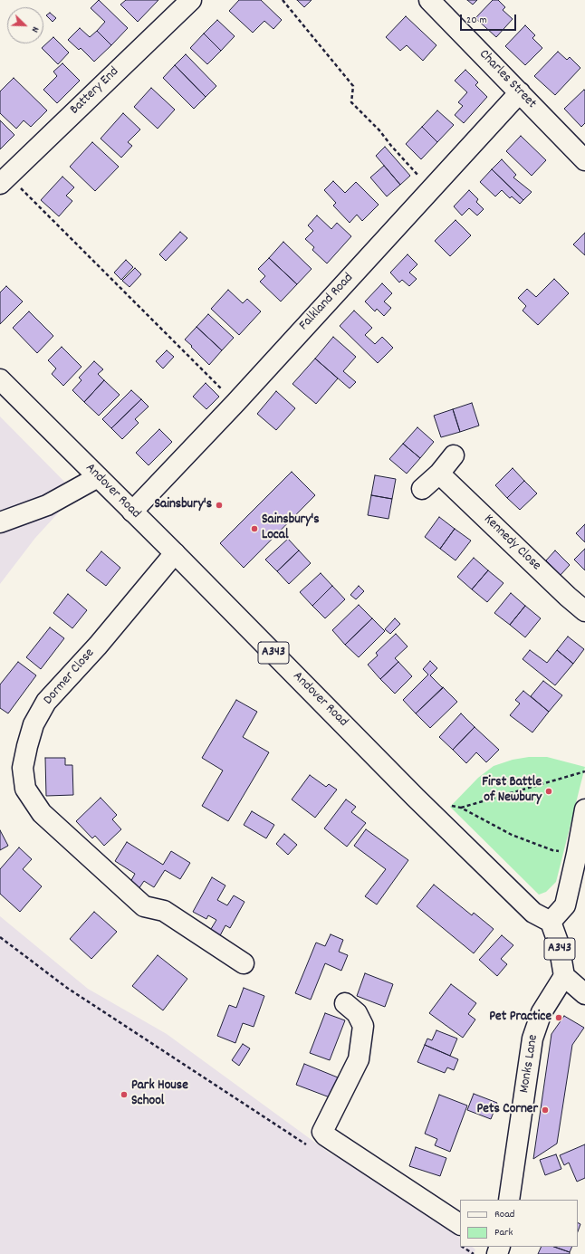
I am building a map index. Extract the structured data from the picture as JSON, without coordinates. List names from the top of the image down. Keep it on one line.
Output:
{"streets":{"street":["Charles Street","Battery End","Falkland Road","Andover Road","Kennedy Close","A343","Dormer Close","Monks Lane"]},"crossings":[["Charles Street","Falkland Road"],["Falkland Road","Andover Road"],["Andover Road","A343"],["Andover Road","Dormer Close"],["A343","Monks Lane"]],"places":["Sainsbury's","Sainsbury's Local","First Battle of Newbury","Pet Practice","Park House School","Pets Corner"],"legend":["Road","Park"],"scale_bar":"20 m","north":"bottom right"}
